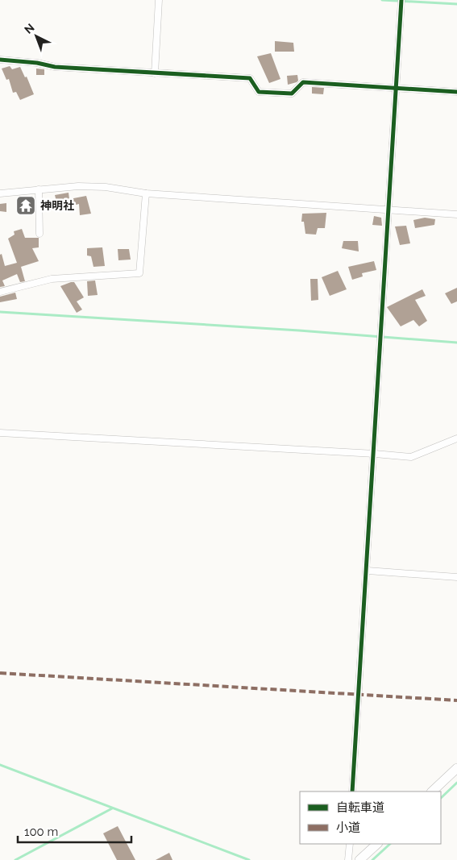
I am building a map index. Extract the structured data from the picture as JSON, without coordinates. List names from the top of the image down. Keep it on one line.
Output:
{"places":{"temple":["神明社"]},"legend":["自転車道","小道"],"scale_bar":"100 m","north":"top left"}
